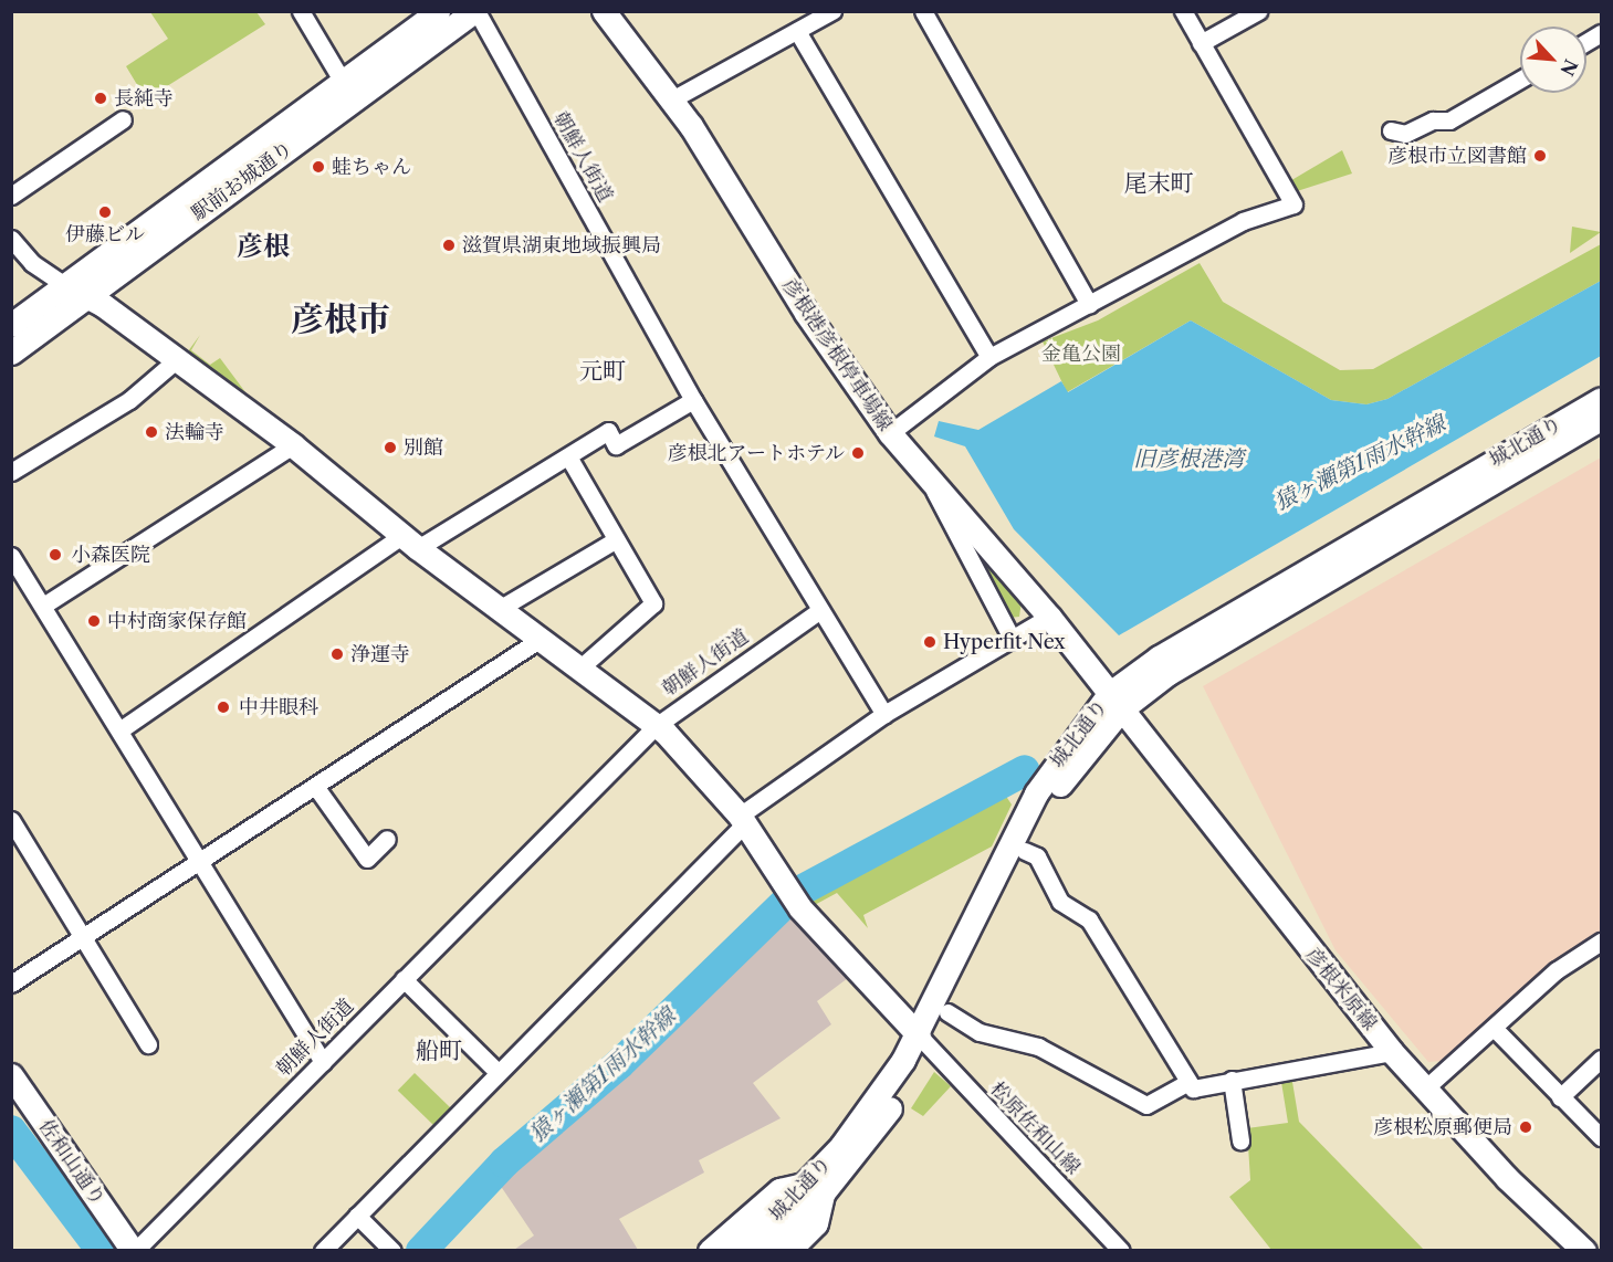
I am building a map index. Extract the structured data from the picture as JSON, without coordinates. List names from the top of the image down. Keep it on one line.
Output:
{"streets":{"main road":["駅前お城通り","彦根港彦根停車場線","城北通り","彦根米原線","佐和山通り"],"street":["朝鮮人街道","松原佐和山線"]},"crossings":[["朝鮮人街道","駅前お城通り"],["朝鮮人街道","佐和山通り"],["彦根港彦根停車場線","城北通り"],["彦根港彦根停車場線","彦根米原線"],["城北通り","彦根米原線"],["城北通り","松原佐和山線"]],"districts":["尾末町","彦根","彦根市","元町","船町"],"water":["旧彦根港湾","猿ヶ瀬第1雨水幹線"],"parks":["金亀公園"],"places":["長純寺","彦根市立図書館","蛙ちゃん","伊藤ビル","滋賀県湖東地域振興局","法輪寺","別館","彦根北アートホテル","小森医院","中村商家保存館","Hyperfit Nex","浄運寺","中井眼科","彦根松原郵便局"],"north":"bottom right"}
